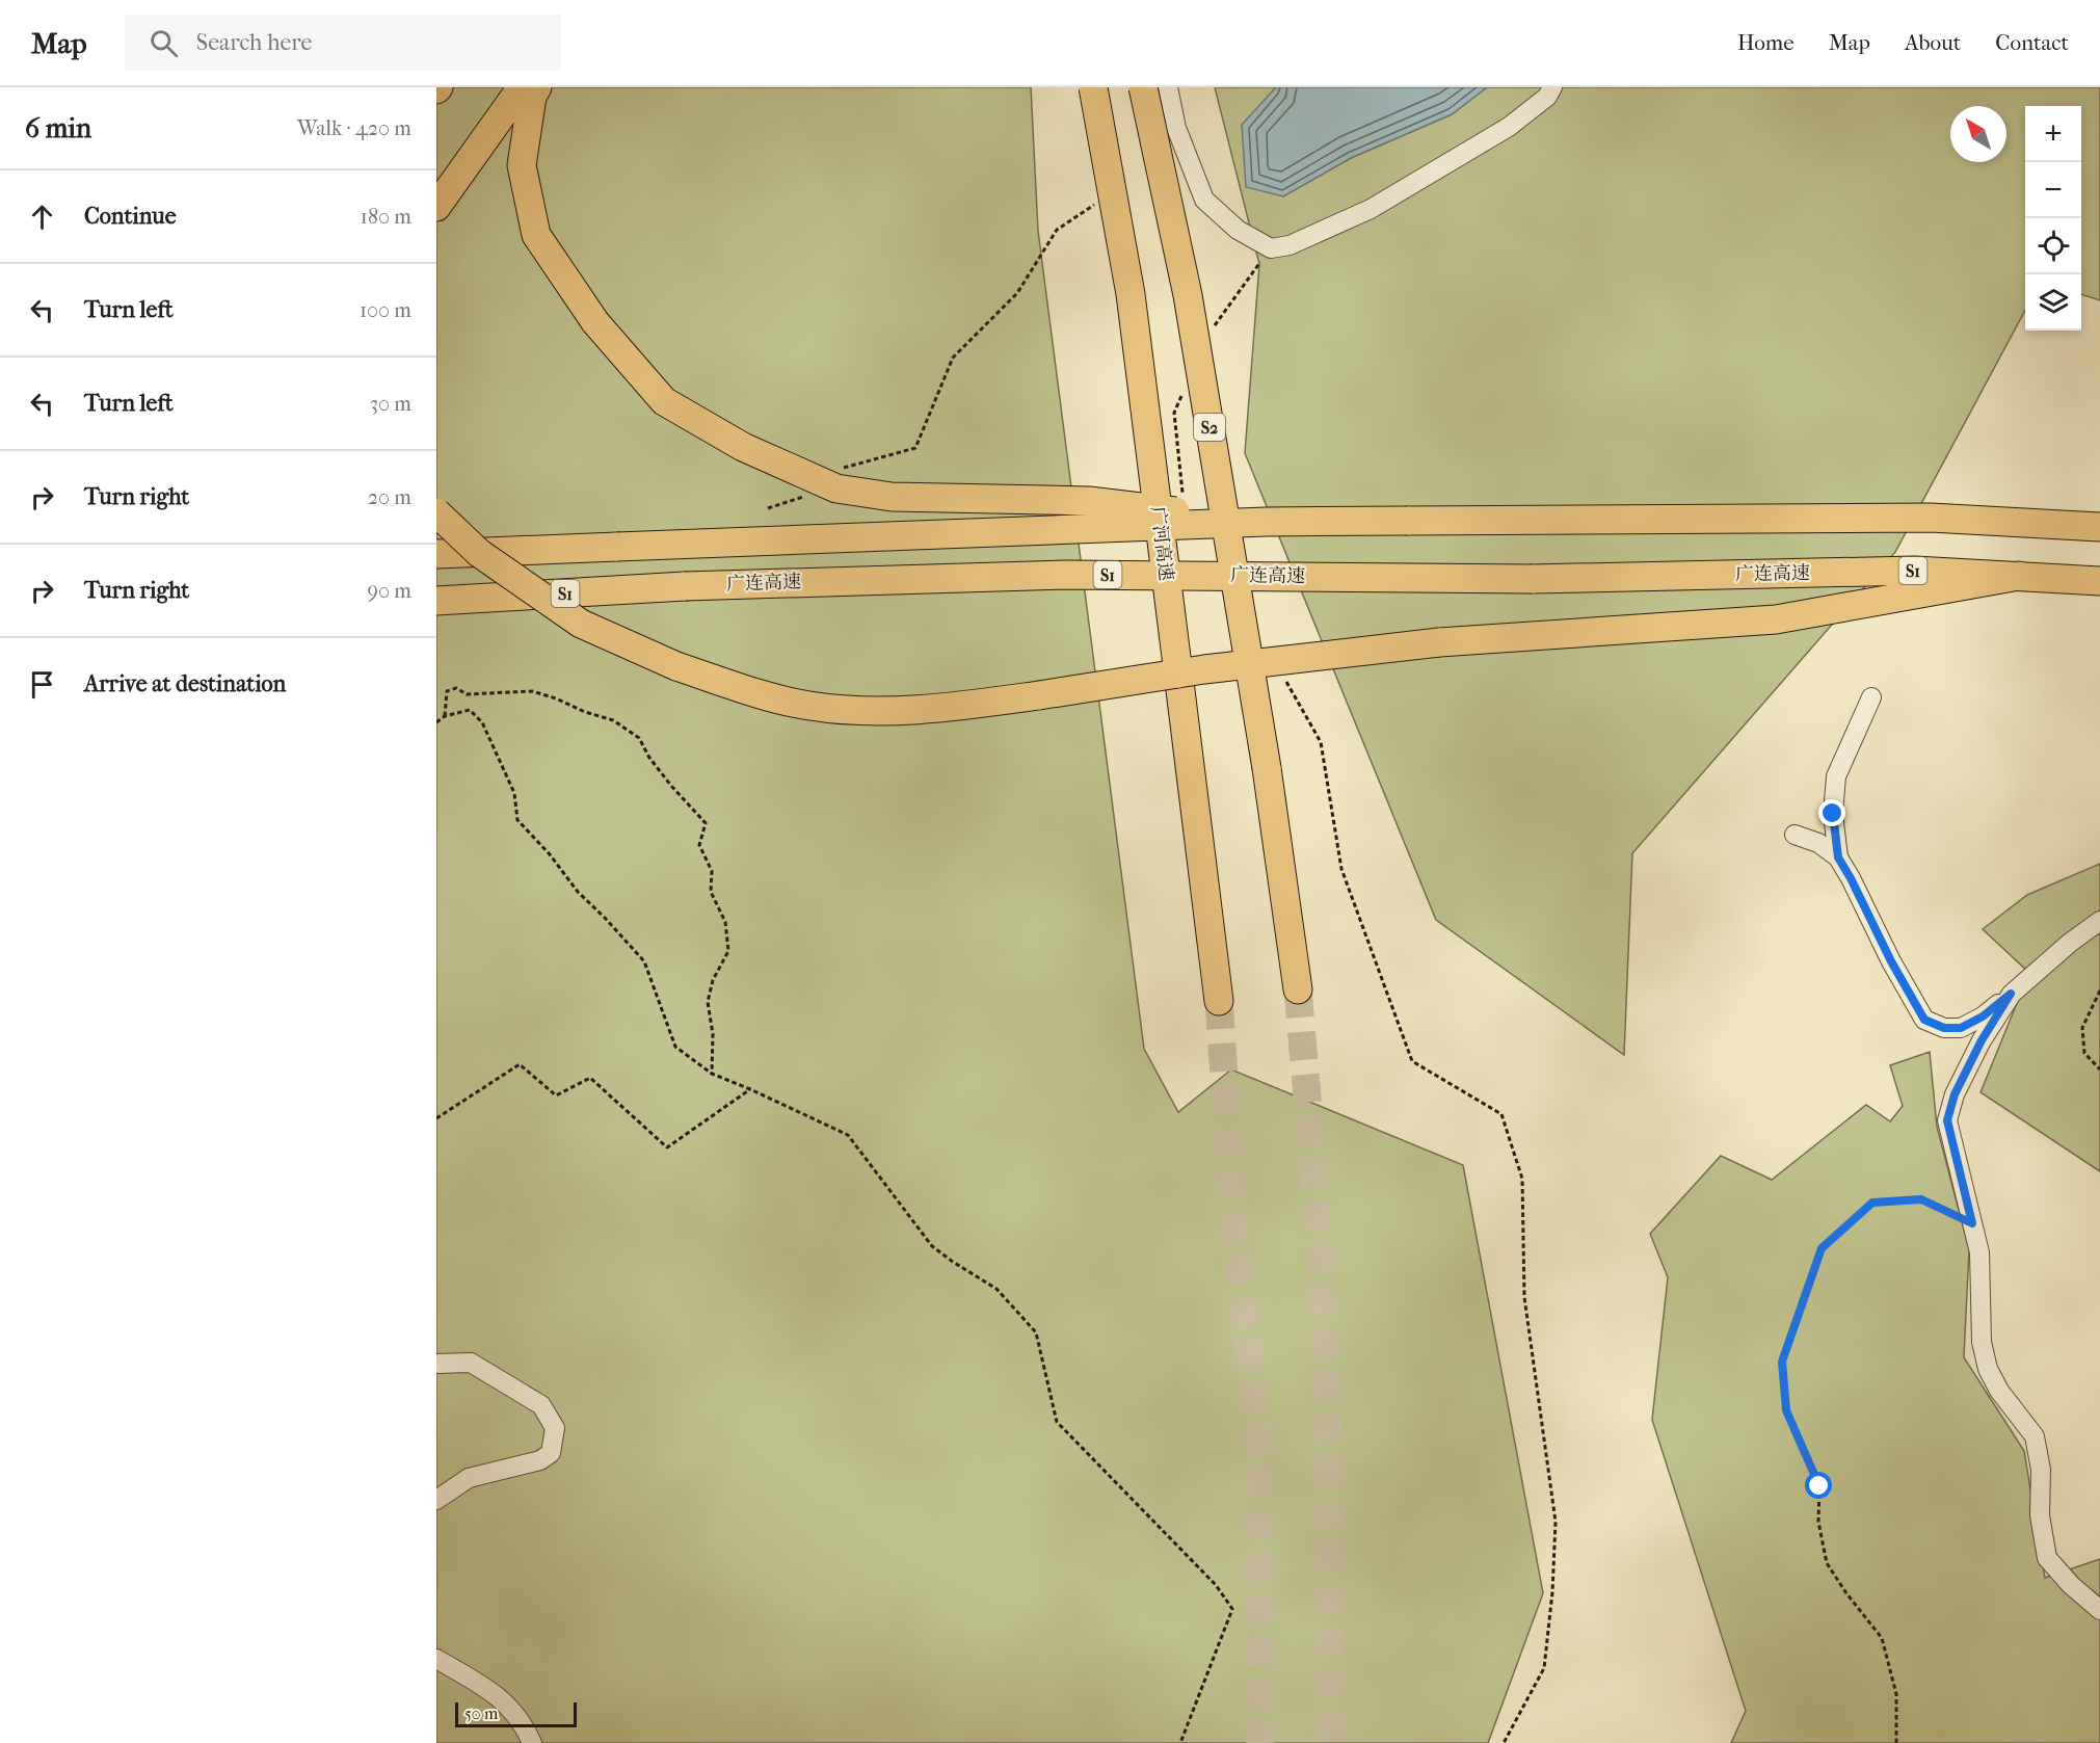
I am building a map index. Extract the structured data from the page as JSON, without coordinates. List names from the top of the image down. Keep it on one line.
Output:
{"streets":{"highway":["S2","广河高速","S1","广连高速"]},"scale_bar":"50 m","north":"top left","page":{"header":"Map","search":"Search here","nav":["Home","Map","About","Contact"],"heading":["6 min","Walk · 420 m"],"map_buttons":["+","−"],"list":[["Continue","180 m"],["Turn left","100 m"],["Turn left","30 m"],["Turn right","20 m"],["Turn right","90 m"],"Arrive at destination"],"scale":"50 m"}}
